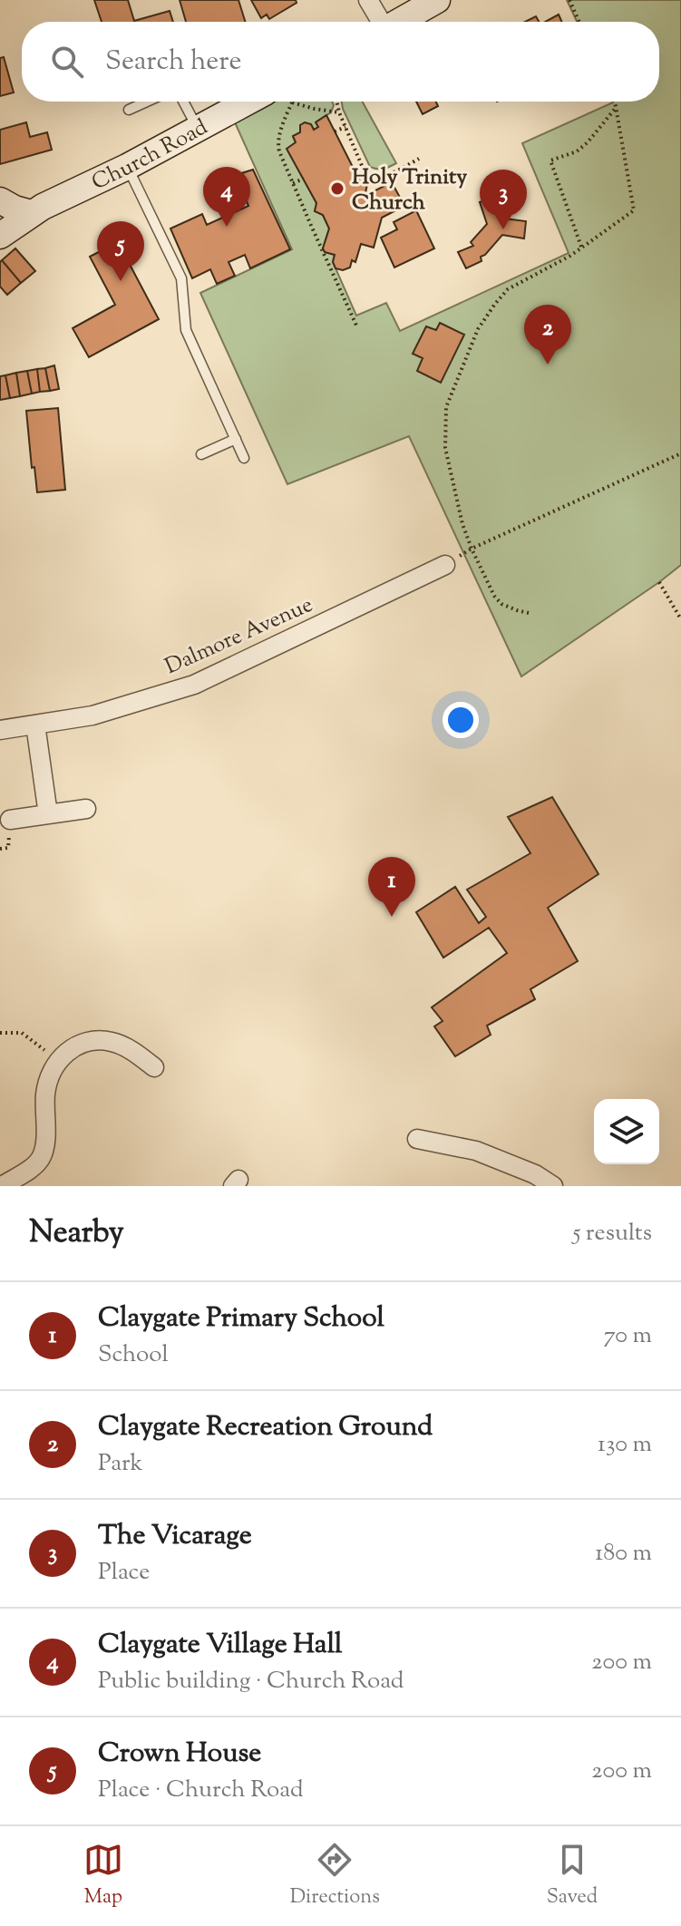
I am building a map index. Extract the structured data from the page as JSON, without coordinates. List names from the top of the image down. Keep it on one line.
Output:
{"streets":{"street":["Church Road","Dalmore Avenue"]},"places":["Holy Trinity Church"],"page":{"search":"Search here","pins":["4","3","5","2","1"],"heading":["Nearby","5 results"],"list":[{"mark":"1","name":"Claygate Primary School","note":"School","value":"70 m"},{"mark":"2","name":"Claygate Recreation Ground","note":"Park","value":"130 m"},{"mark":"3","name":"The Vicarage","note":"Place","value":"180 m"},{"mark":"4","name":"Claygate Village Hall","note":"Public building · Church Road","value":"200 m"},{"mark":"5","name":"Crown House","note":"Place · Church Road","value":"200 m"}],"nav":["Map","Directions","Saved"]}}
